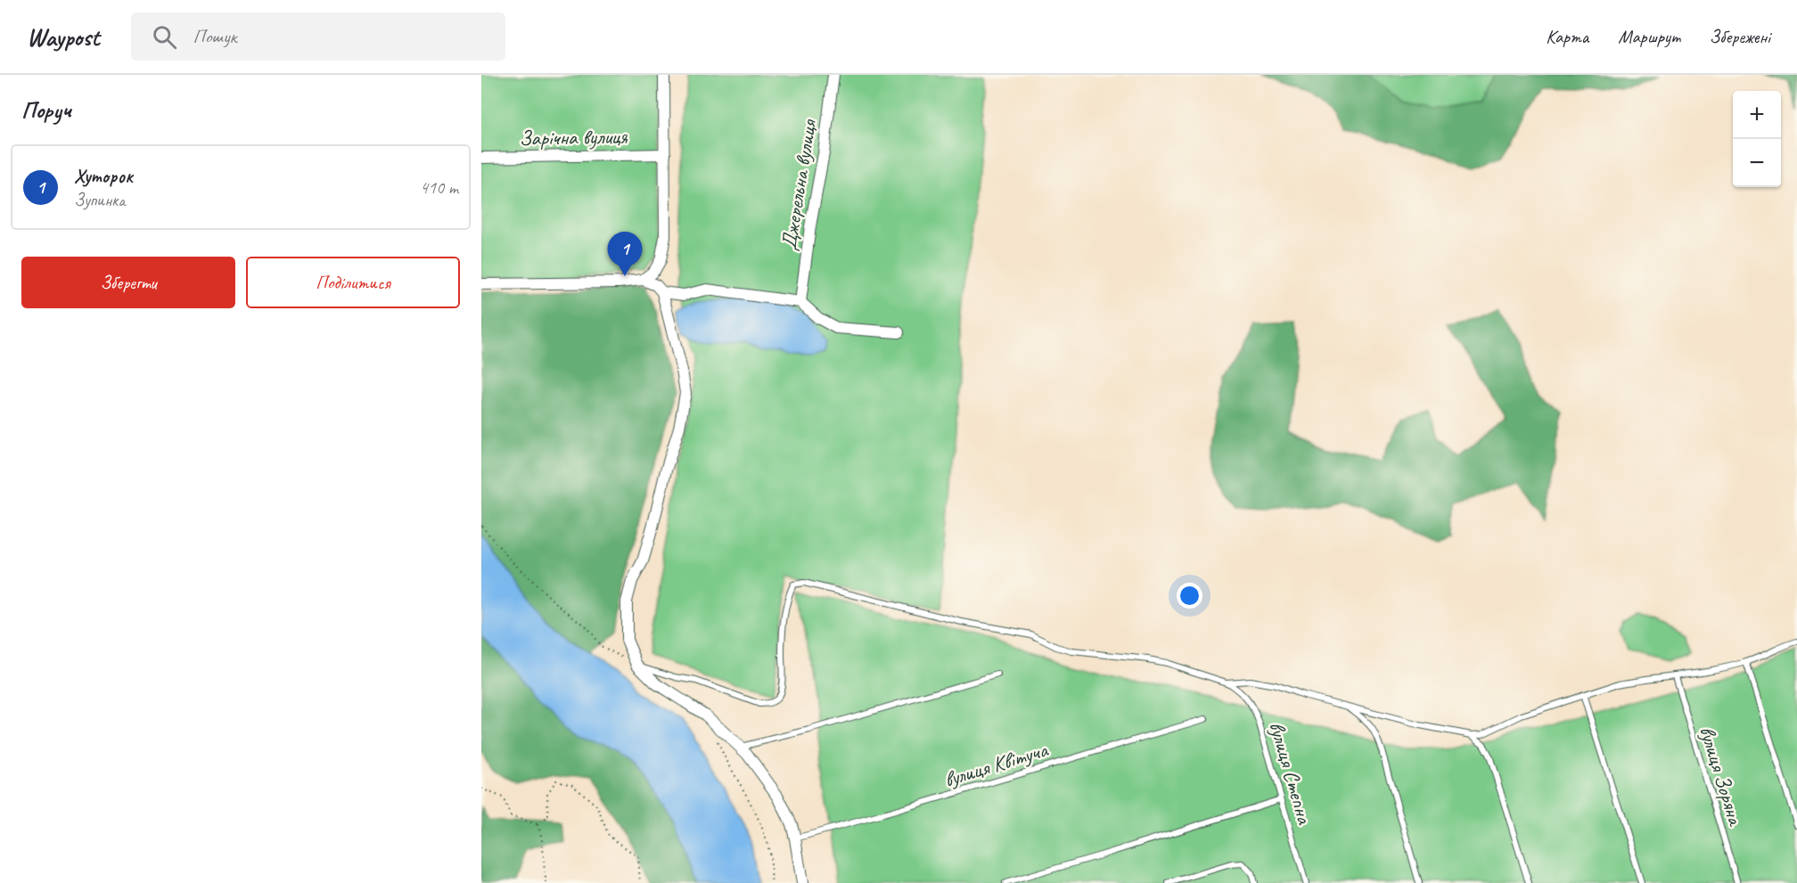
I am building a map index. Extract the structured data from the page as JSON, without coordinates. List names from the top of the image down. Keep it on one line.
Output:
{"streets":{"street":["Зарічна вулиця","Джерельна вулиця"],"lane":["вулиця Квітуча","вулиця Степна","вулиця Зоряна"]},"page":{"header":"Waypost","search":"Пошук","nav":["Карта","Маршрут","Збережені"],"heading":"Поруч","map_buttons":["+","−"],"list":[{"mark":"1","name":"Хуторок","note":"Зупинка","value":"410 m"}],"pins":"1","buttons":["Зберегти","Поділитися"]}}
